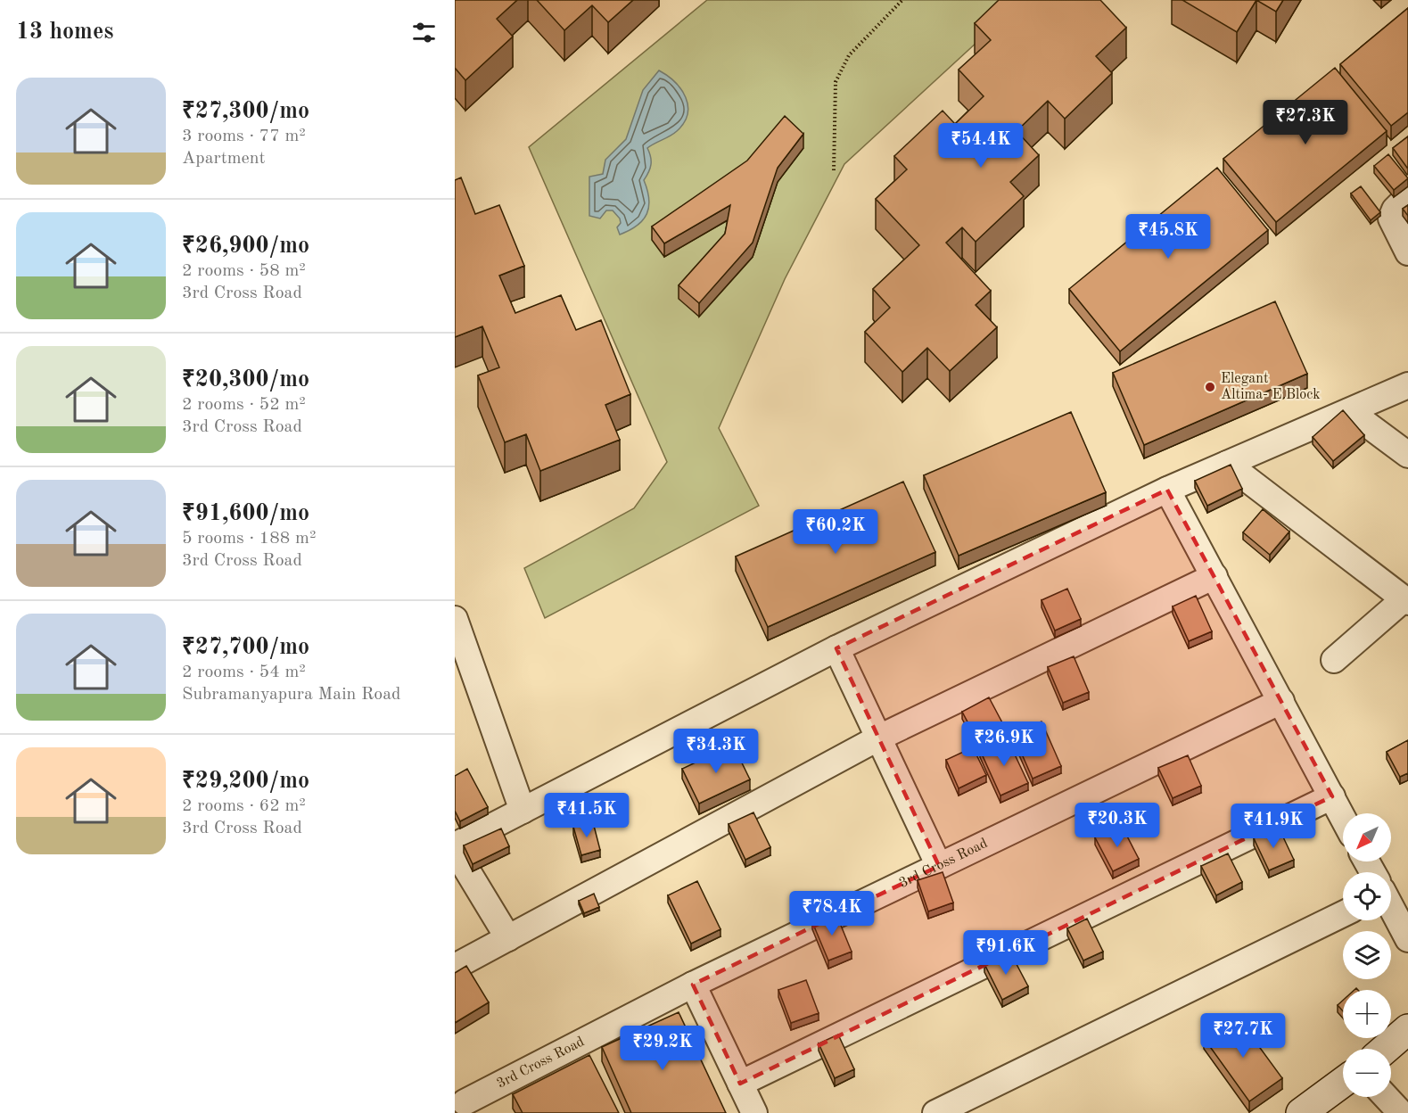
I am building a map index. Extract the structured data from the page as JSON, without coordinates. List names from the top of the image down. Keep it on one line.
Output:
{"streets":{"street":["3rd Cross Road"]},"places":["Elegant Altima- E Block"],"north":"bottom left","page":{"heading":"13 homes","list":[{"name":"₹27,300/mo","note":"3 rooms · 77 m² · Apartment"},{"name":"₹26,900/mo","note":"2 rooms · 58 m² · 3rd Cross Road"},{"name":"₹20,300/mo","note":"2 rooms · 52 m² · 3rd Cross Road"},{"name":"₹91,600/mo","note":"5 rooms · 188 m² · 3rd Cross Road"},{"name":"₹27,700/mo","note":"2 rooms · 54 m² · Subramanyapura Main Road"},{"name":"₹29,200/mo","note":"2 rooms · 62 m² · 3rd Cross Road"}],"price":["₹27.3K","₹54.4K","₹45.8K","₹60.2K","₹26.9K","₹34.3K","₹41.5K","₹20.3K","₹41.9K","₹78.4K","₹91.6K","₹27.7K","₹29.2K"],"map_buttons":["+","−"]}}
